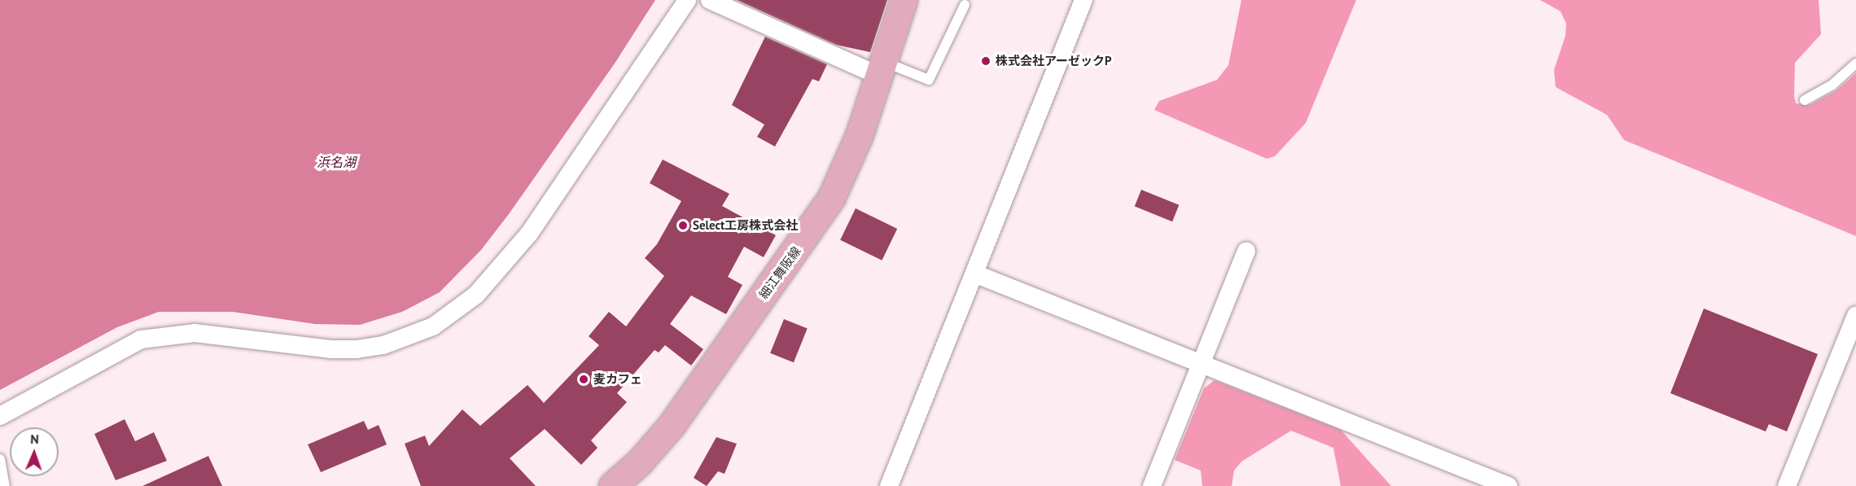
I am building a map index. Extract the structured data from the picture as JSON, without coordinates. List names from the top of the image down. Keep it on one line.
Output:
{"streets":{"main road":["細江舞阪線"]},"water":["浜名湖"],"places":["株式会社アーゼックP","Select工房株式会社","麦カフェ"],"north":"top"}
